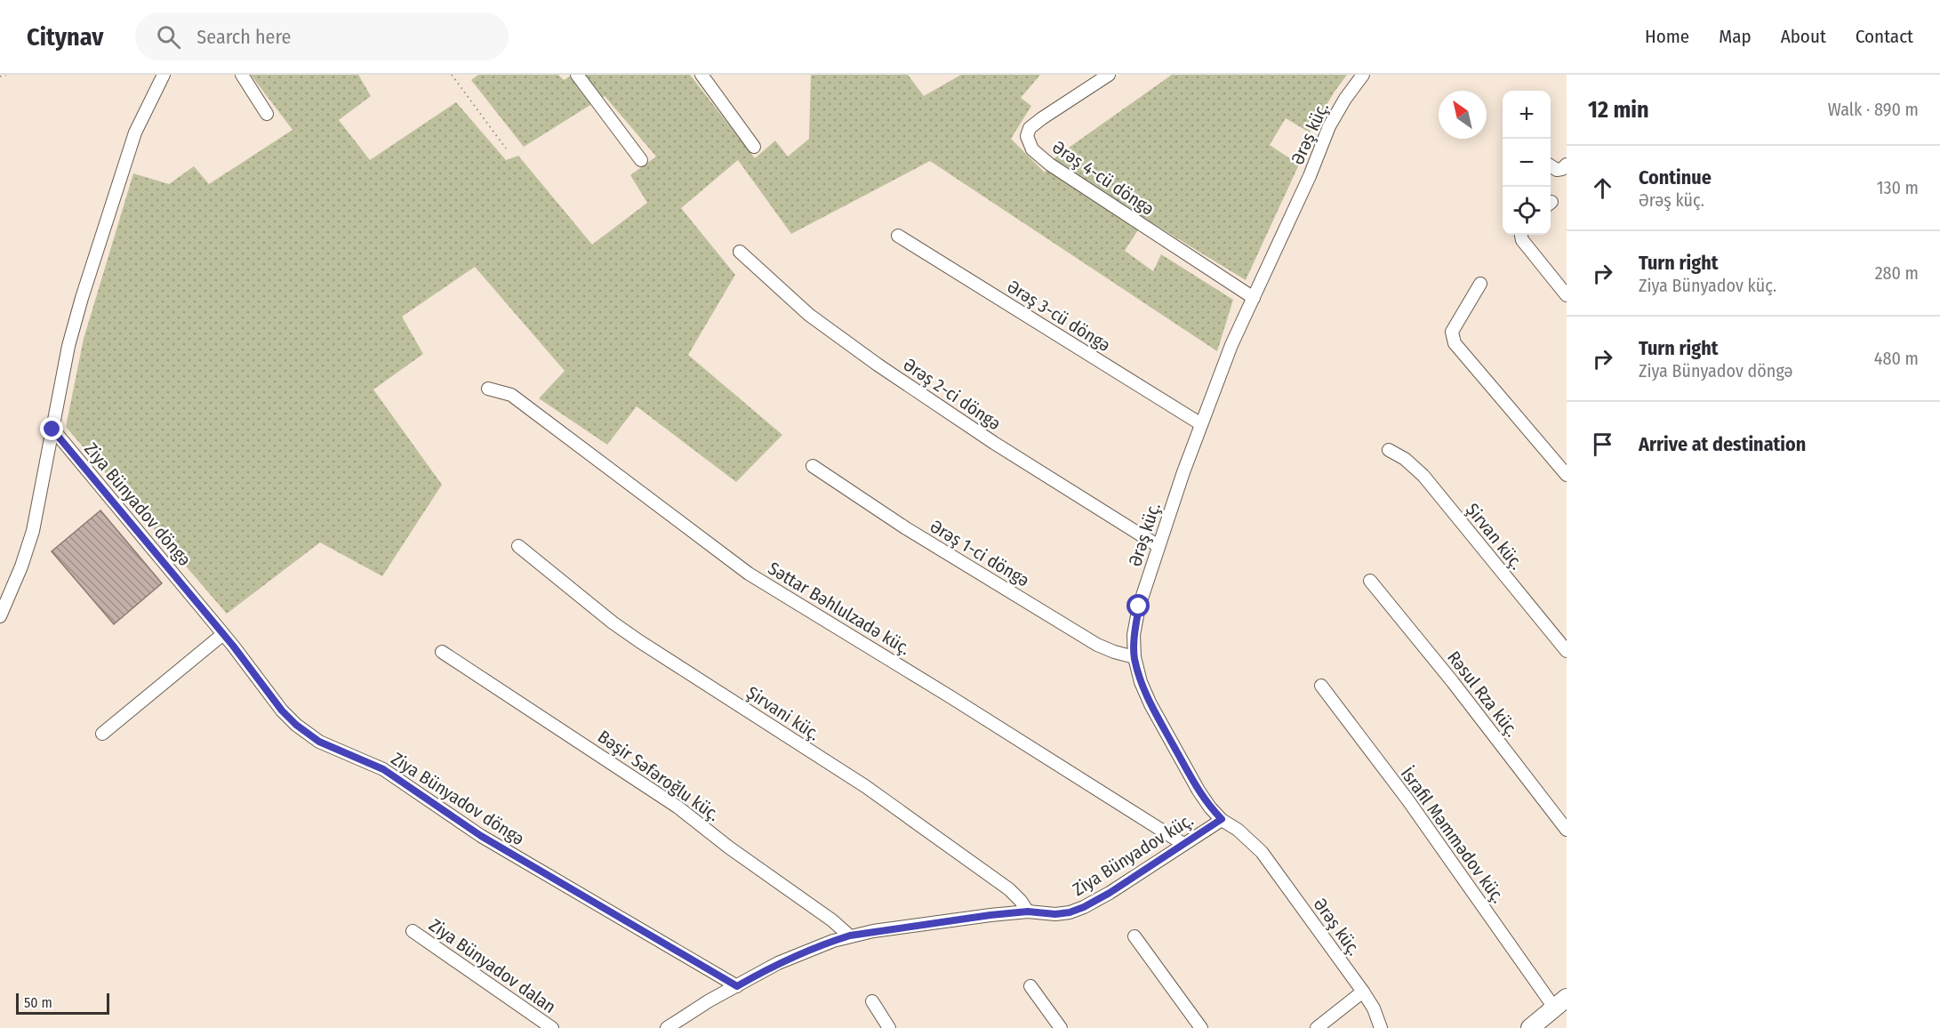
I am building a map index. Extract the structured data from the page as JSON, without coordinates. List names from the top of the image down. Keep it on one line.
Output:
{"streets":{"street":["Ərəş küç.","Ərəş 4-cü döngə","Ərəş 3-cü döngə","Ərəş 2-ci döngə","Ziya Bünyadov döngə","Şirvan küç.","Ərəş 1-ci döngə","Səttar Bəhlulzadə küç.","Rəsul Rza küç.","Şirvani küç.","Bəşir Səfəroğlu küç.","İsrafil Məmmədov küç.","Ziya Bünyadov küç.","Ziya Bünyadov dalan"]},"crossings":[["Ərəş küç.","Ərəş 4-cü döngə"],["Ərəş küç.","Ərəş 3-cü döngə"],["Ərəş küç.","Ərəş 2-ci döngə"],["Ərəş küç.","Ərəş 1-ci döngə"],["Ərəş küç.","Ziya Bünyadov küç."],["Ziya Bünyadov döngə","Ziya Bünyadov küç."],["Səttar Bəhlulzadə küç.","Ziya Bünyadov küç."],["Şirvani küç.","Ziya Bünyadov küç."],["Bəşir Səfəroğlu küç.","Ziya Bünyadov küç."]],"scale_bar":"50 m","north":"top left","page":{"header":"Citynav","search":"Search here","nav":["Home","Map","About","Contact"],"heading":["12 min","Walk · 890 m"],"map_buttons":["+","−"],"list":[["Continue","Ərəş küç.","130 m"],["Turn right","Ziya Bünyadov küç.","280 m"],["Turn right","Ziya Bünyadov döngə","480 m"],"Arrive at destination"],"scale":"50 m"}}
